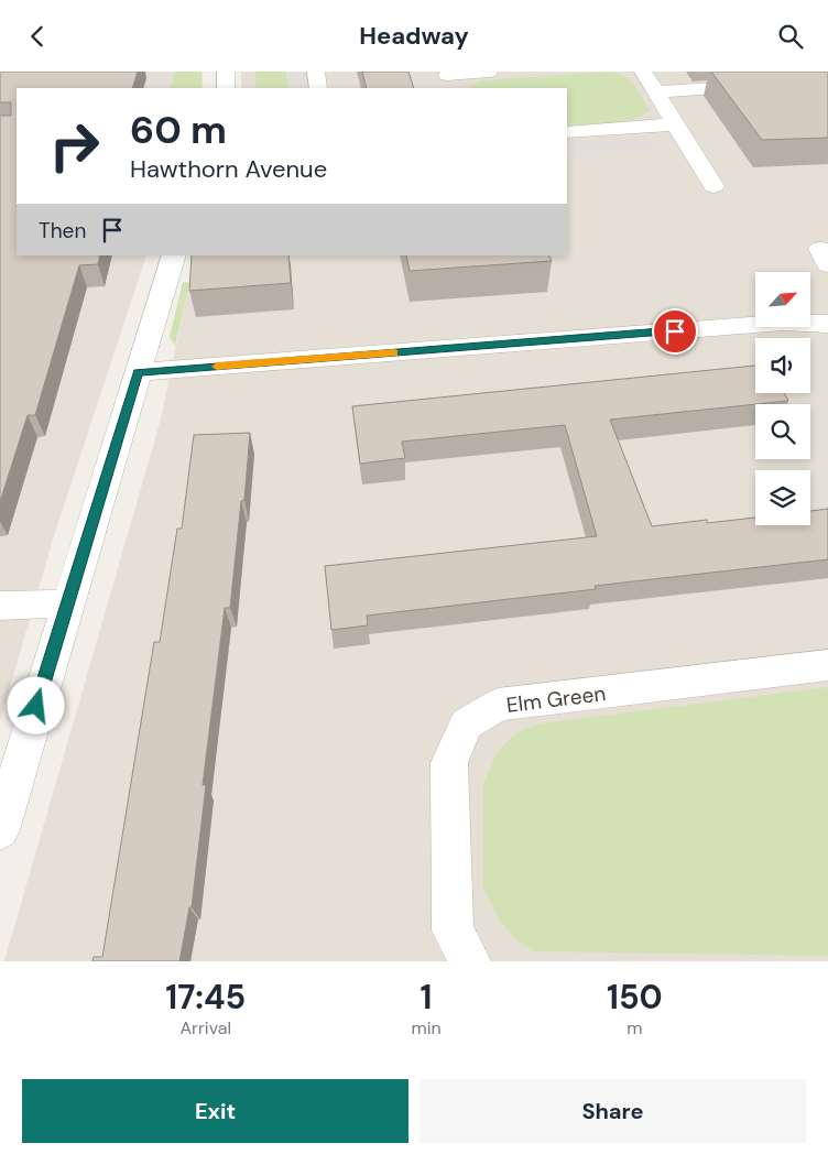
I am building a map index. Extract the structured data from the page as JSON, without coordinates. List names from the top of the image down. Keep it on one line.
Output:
{"streets":{"street":["Elm Green"]},"north":"top right","page":{"header":"Headway","turn":["60 m","Hawthorn Avenue"],"then":"Then","eta":["17:45","Arrival","1","min","150","m"],"buttons":["Exit","Share"]}}
